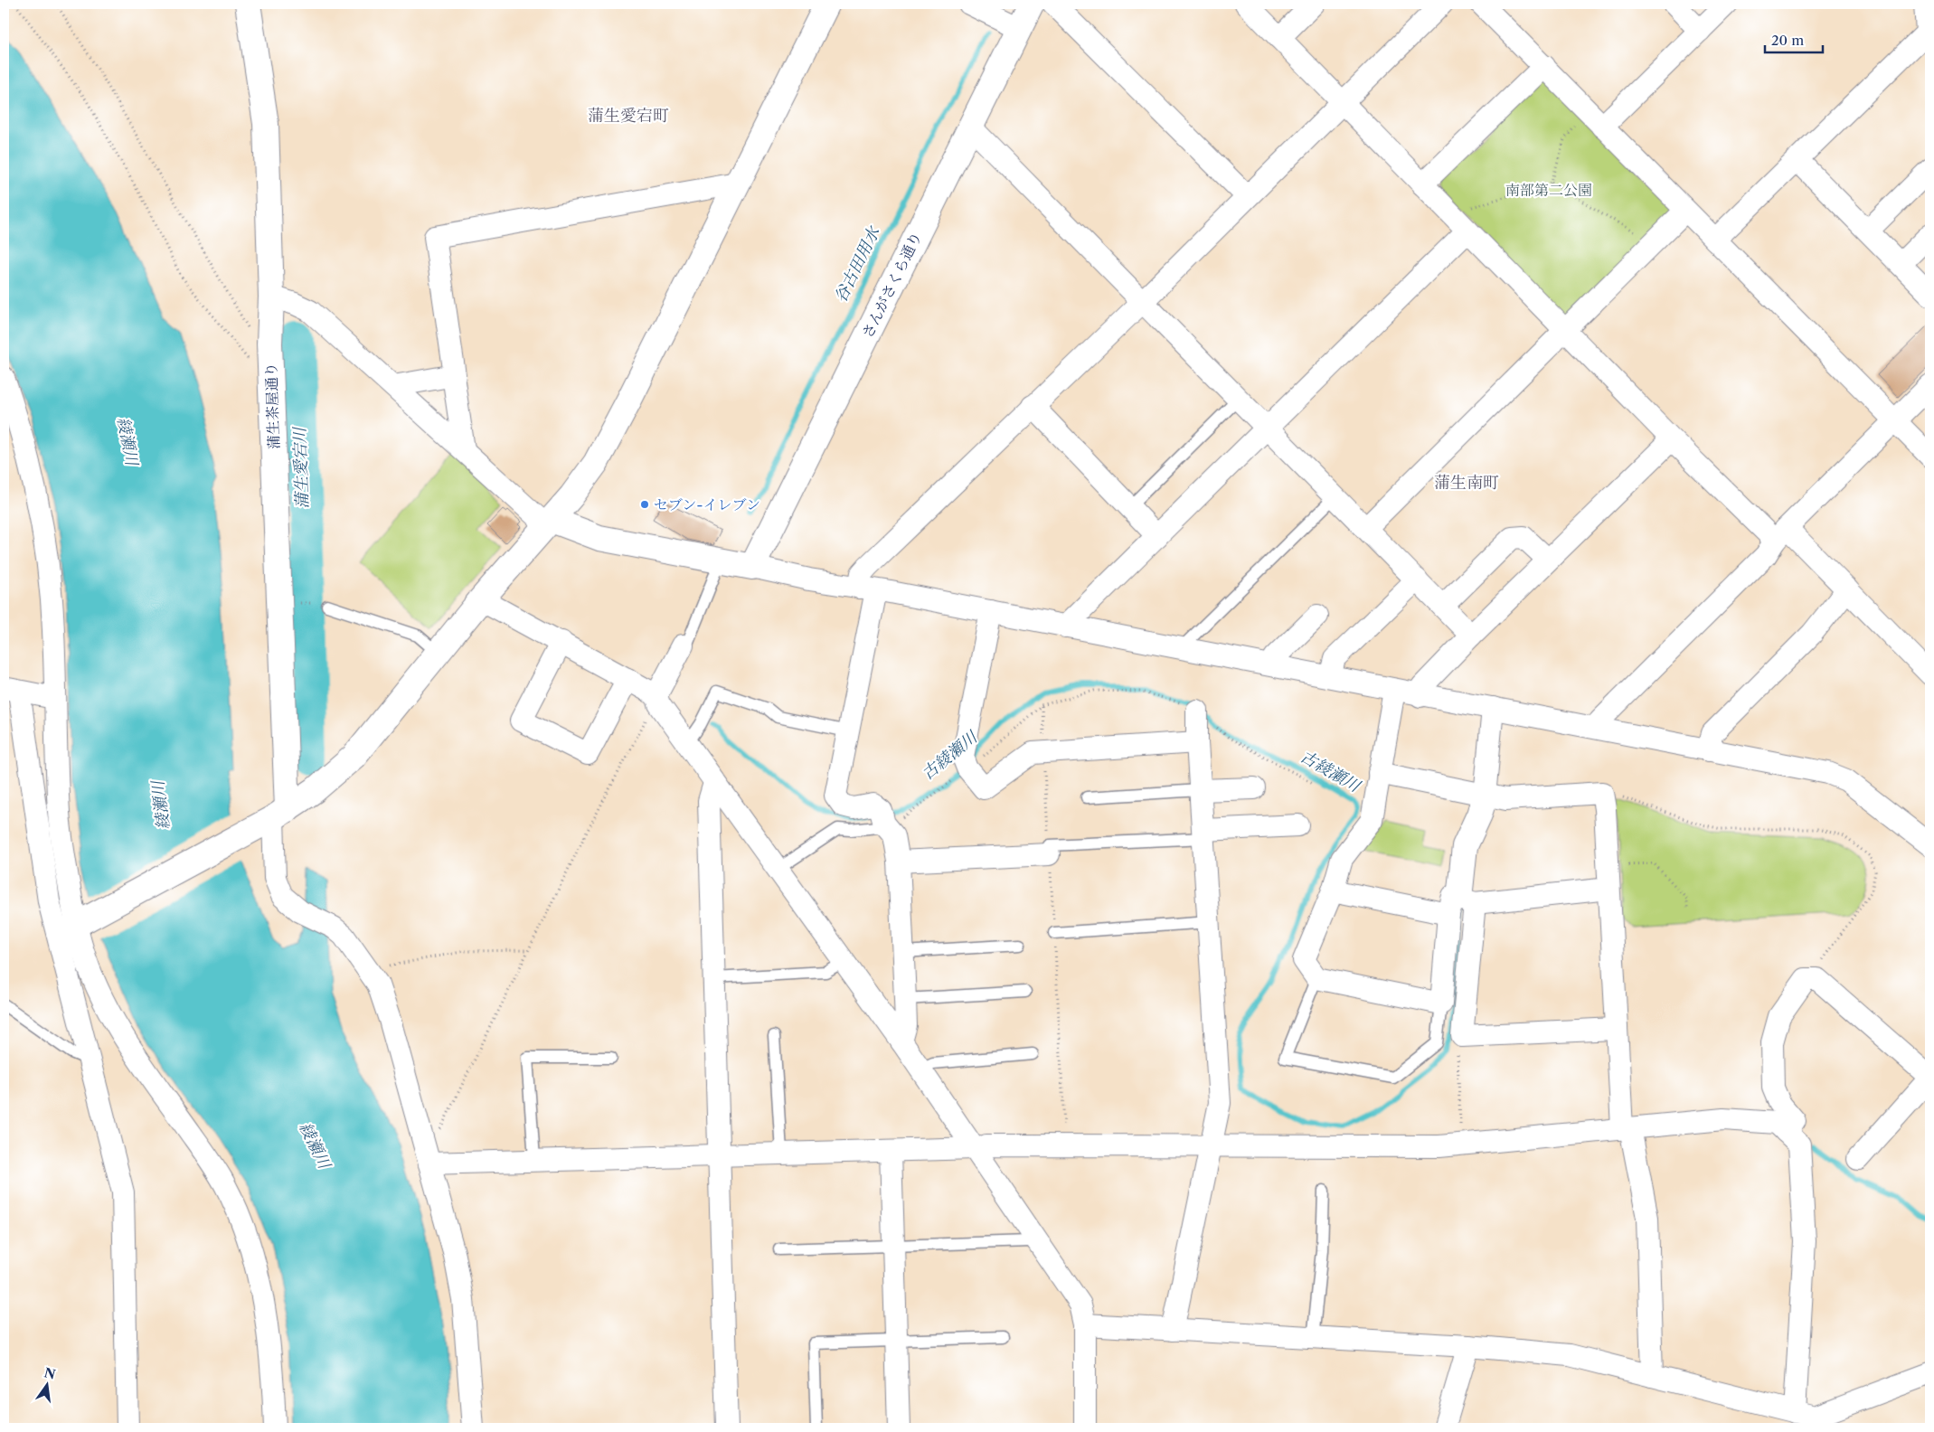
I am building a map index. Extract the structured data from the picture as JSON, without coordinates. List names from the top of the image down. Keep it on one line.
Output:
{"streets":{"street":["さんがさくら通り","蒲生茶屋通り"]},"districts":["蒲生愛宕町","蒲生南町"],"water":["谷古田用水","綾瀬川","蒲生愛宕川","古綾瀬川"],"parks":["南部第二公園"],"places":["セブン-イレブン"],"scale_bar":"20 m","north":"top"}
